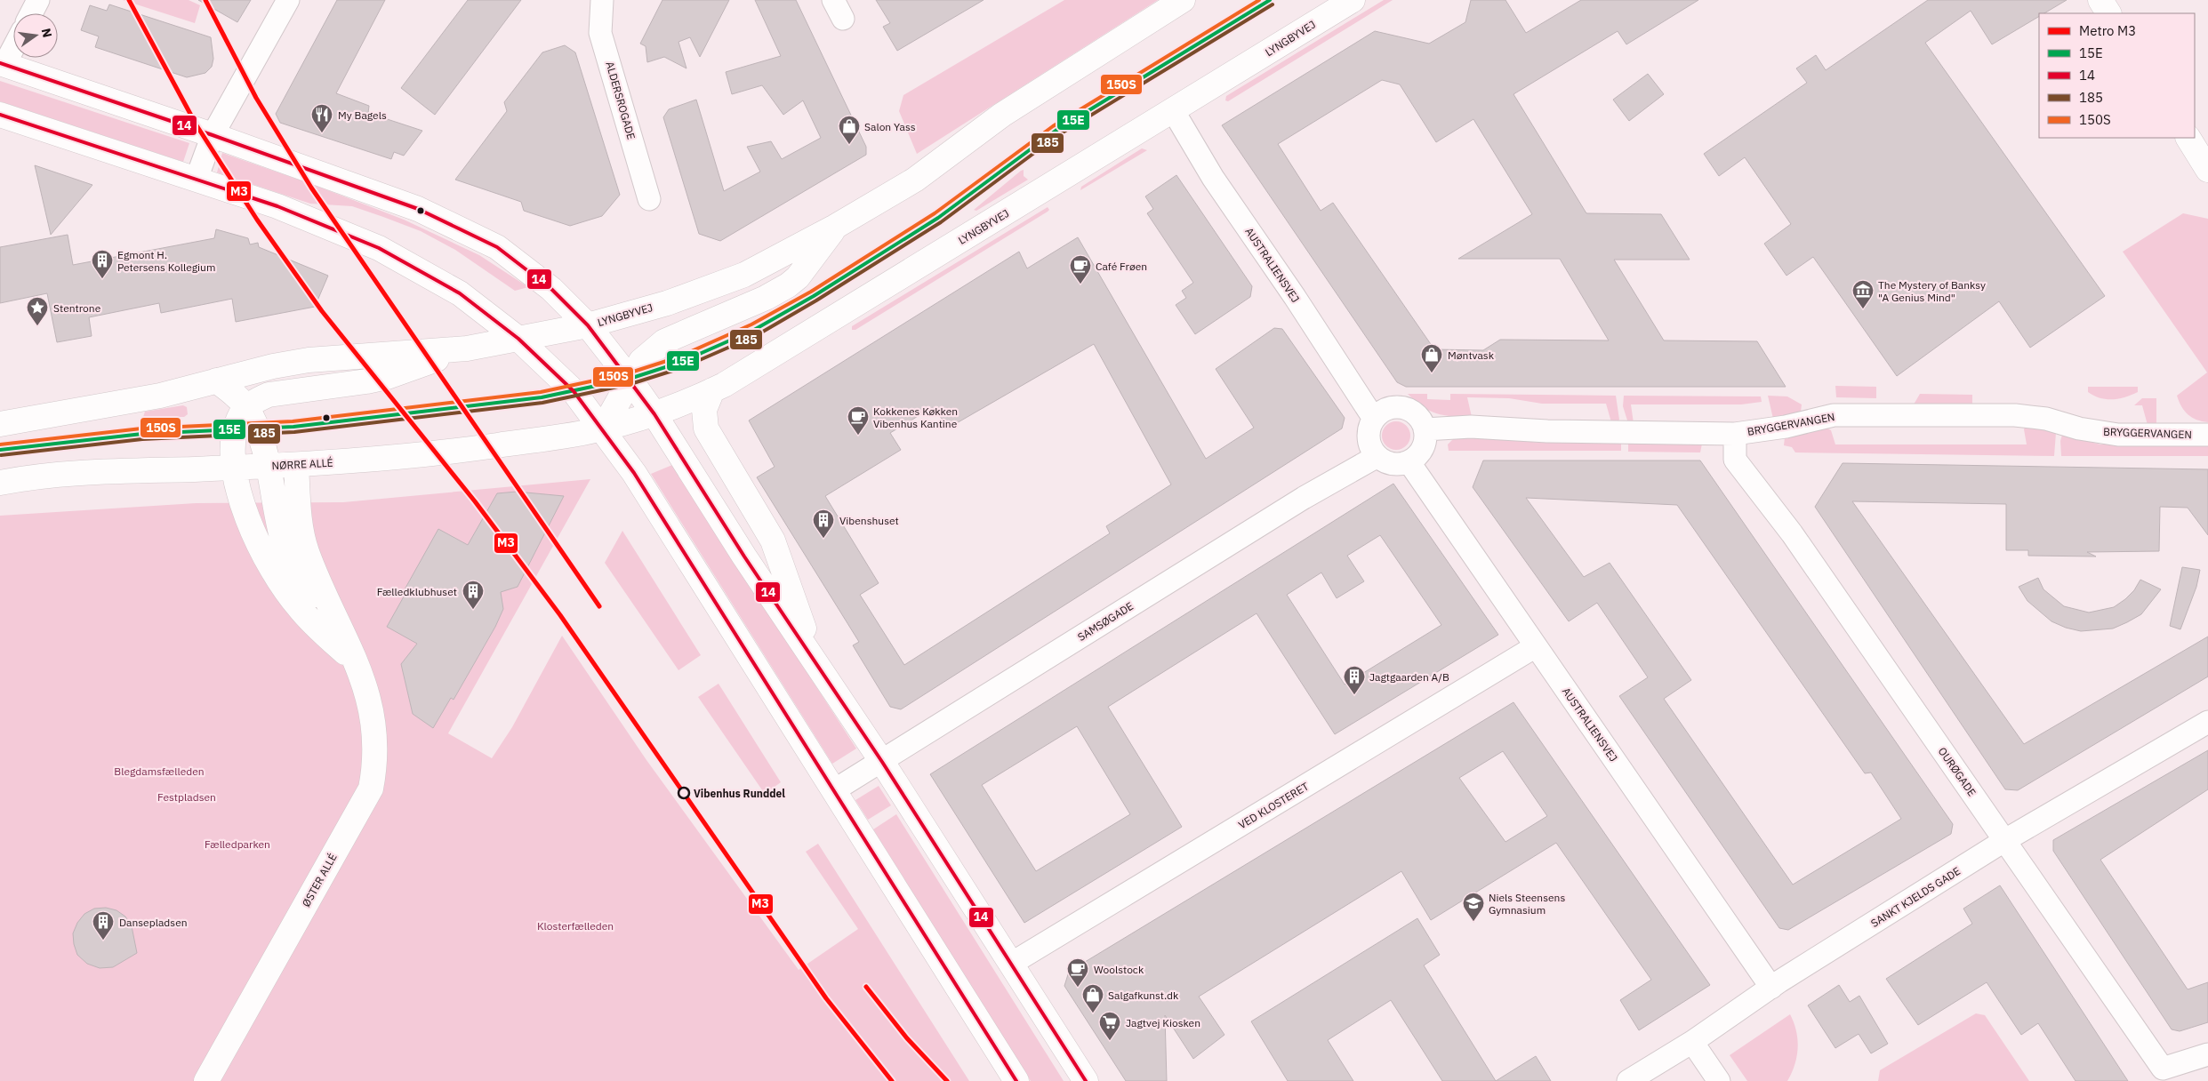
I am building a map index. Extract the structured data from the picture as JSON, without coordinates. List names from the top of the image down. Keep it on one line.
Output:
{"streets":{"street":["LYNGBYVEJ","ALDERSROGADE","AUSTRALIENSVEJ","BRYGGERVANGEN","NØRRE ALLÉ","SAMSØGADE","OURØGADE","VED KLOSTERET","ØSTER ALLÉ","SANKT KJELDS GADE"]},"crossings":[["LYNGBYVEJ","AUSTRALIENSVEJ"],["LYNGBYVEJ","NØRRE ALLÉ"],["AUSTRALIENSVEJ","BRYGGERVANGEN"],["AUSTRALIENSVEJ","SAMSØGADE"],["AUSTRALIENSVEJ","VED KLOSTERET"],["AUSTRALIENSVEJ","SANKT KJELDS GADE"],["BRYGGERVANGEN","SAMSØGADE"],["BRYGGERVANGEN","OURØGADE"],["NØRRE ALLÉ","ØSTER ALLÉ"],["OURØGADE","SANKT KJELDS GADE"]],"parks":["Blegdamsfælleden","Festpladsen","Fælledparken","Klosterfælleden"],"places":{"restaurant":["My Bagels"],"shop":["Salon Yass","Møntvask","Salgafkunst.dk"],"building":["Egmont H. Petersens Kollegium","Vibenshuset","Fælledklubhuset","Jagtgaarden A/B","Dansepladsen"],"cafe":["Café Frøen","Kokkenes Køkken Vibenhus Kantine","Woolstock"],"museum":["The Mystery of Banksy \"A Genius Mind\""],"place":["Stentrone"],"other":["Vibenhus Runddel"],"school or university":["Niels Steensens Gymnasium"],"supermarket":["Jagtvej Kiosken"]},"lines":["metro line M3","transit line 15E","transit line 150S","transit line 185","transit line 14"],"legend":["Metro M3","15E","14","185","150S"],"north":"right"}
